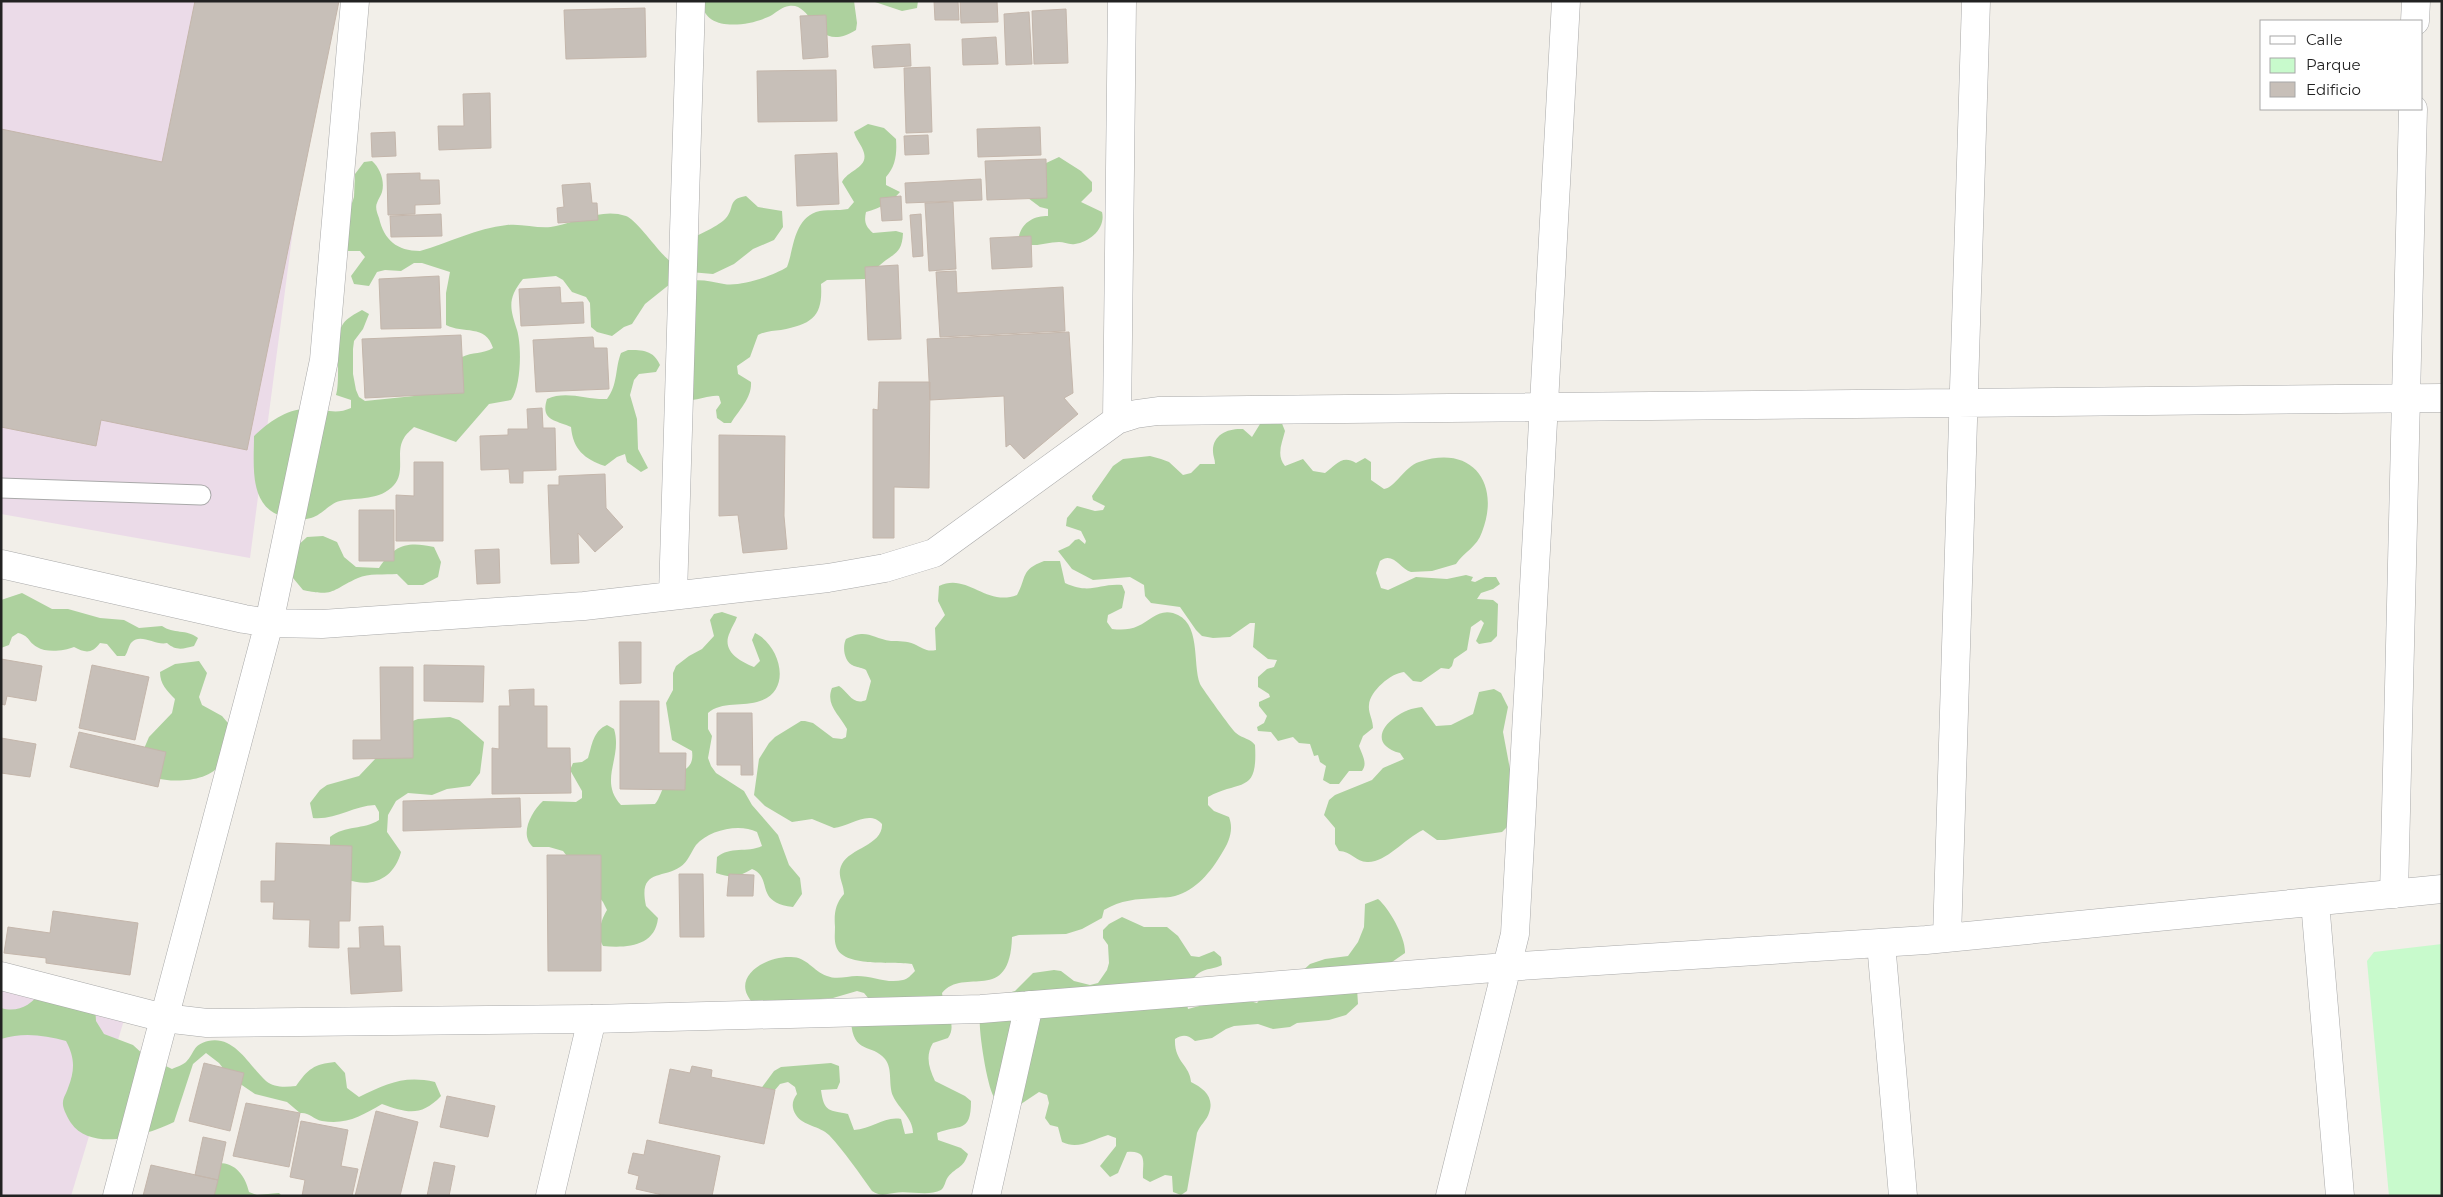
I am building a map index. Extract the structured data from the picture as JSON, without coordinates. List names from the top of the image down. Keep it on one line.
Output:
{"legend":["Calle","Parque","Edificio"]}
